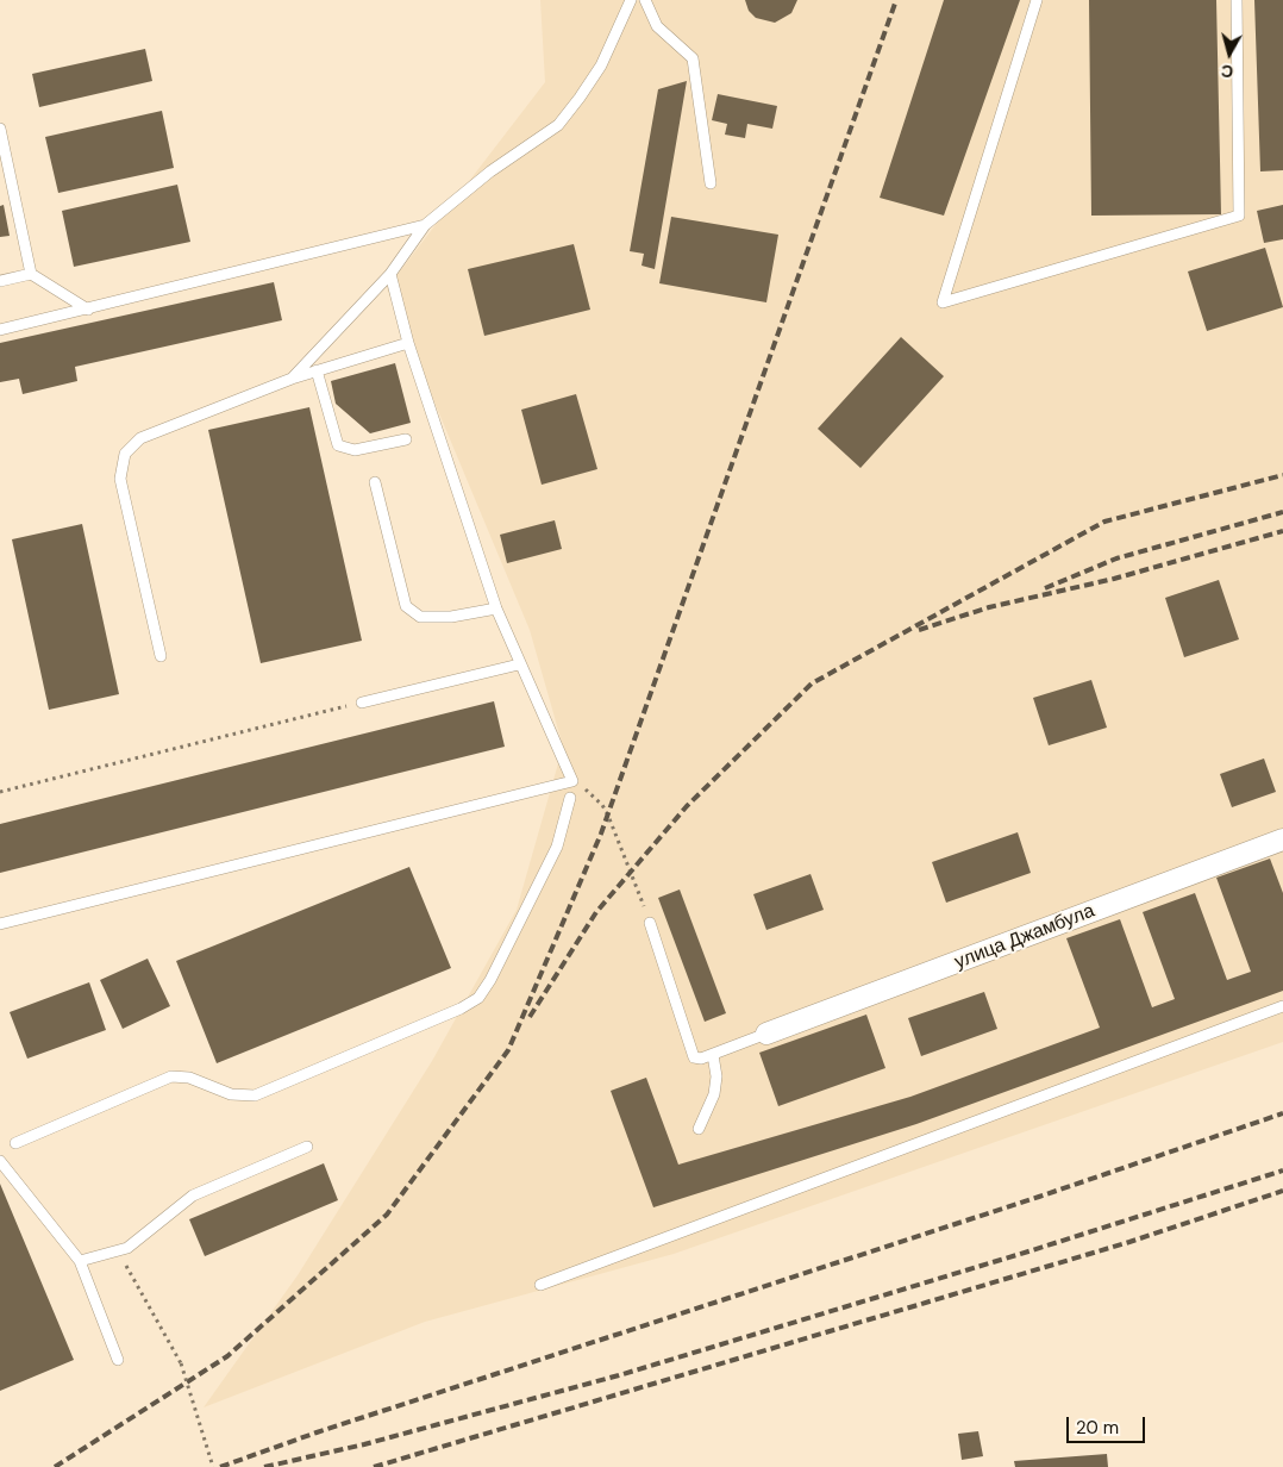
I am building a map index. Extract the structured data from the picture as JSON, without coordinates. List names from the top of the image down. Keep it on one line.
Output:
{"streets":{"street":["улица Джамбула"]},"scale_bar":"20 m","north":"bottom"}
